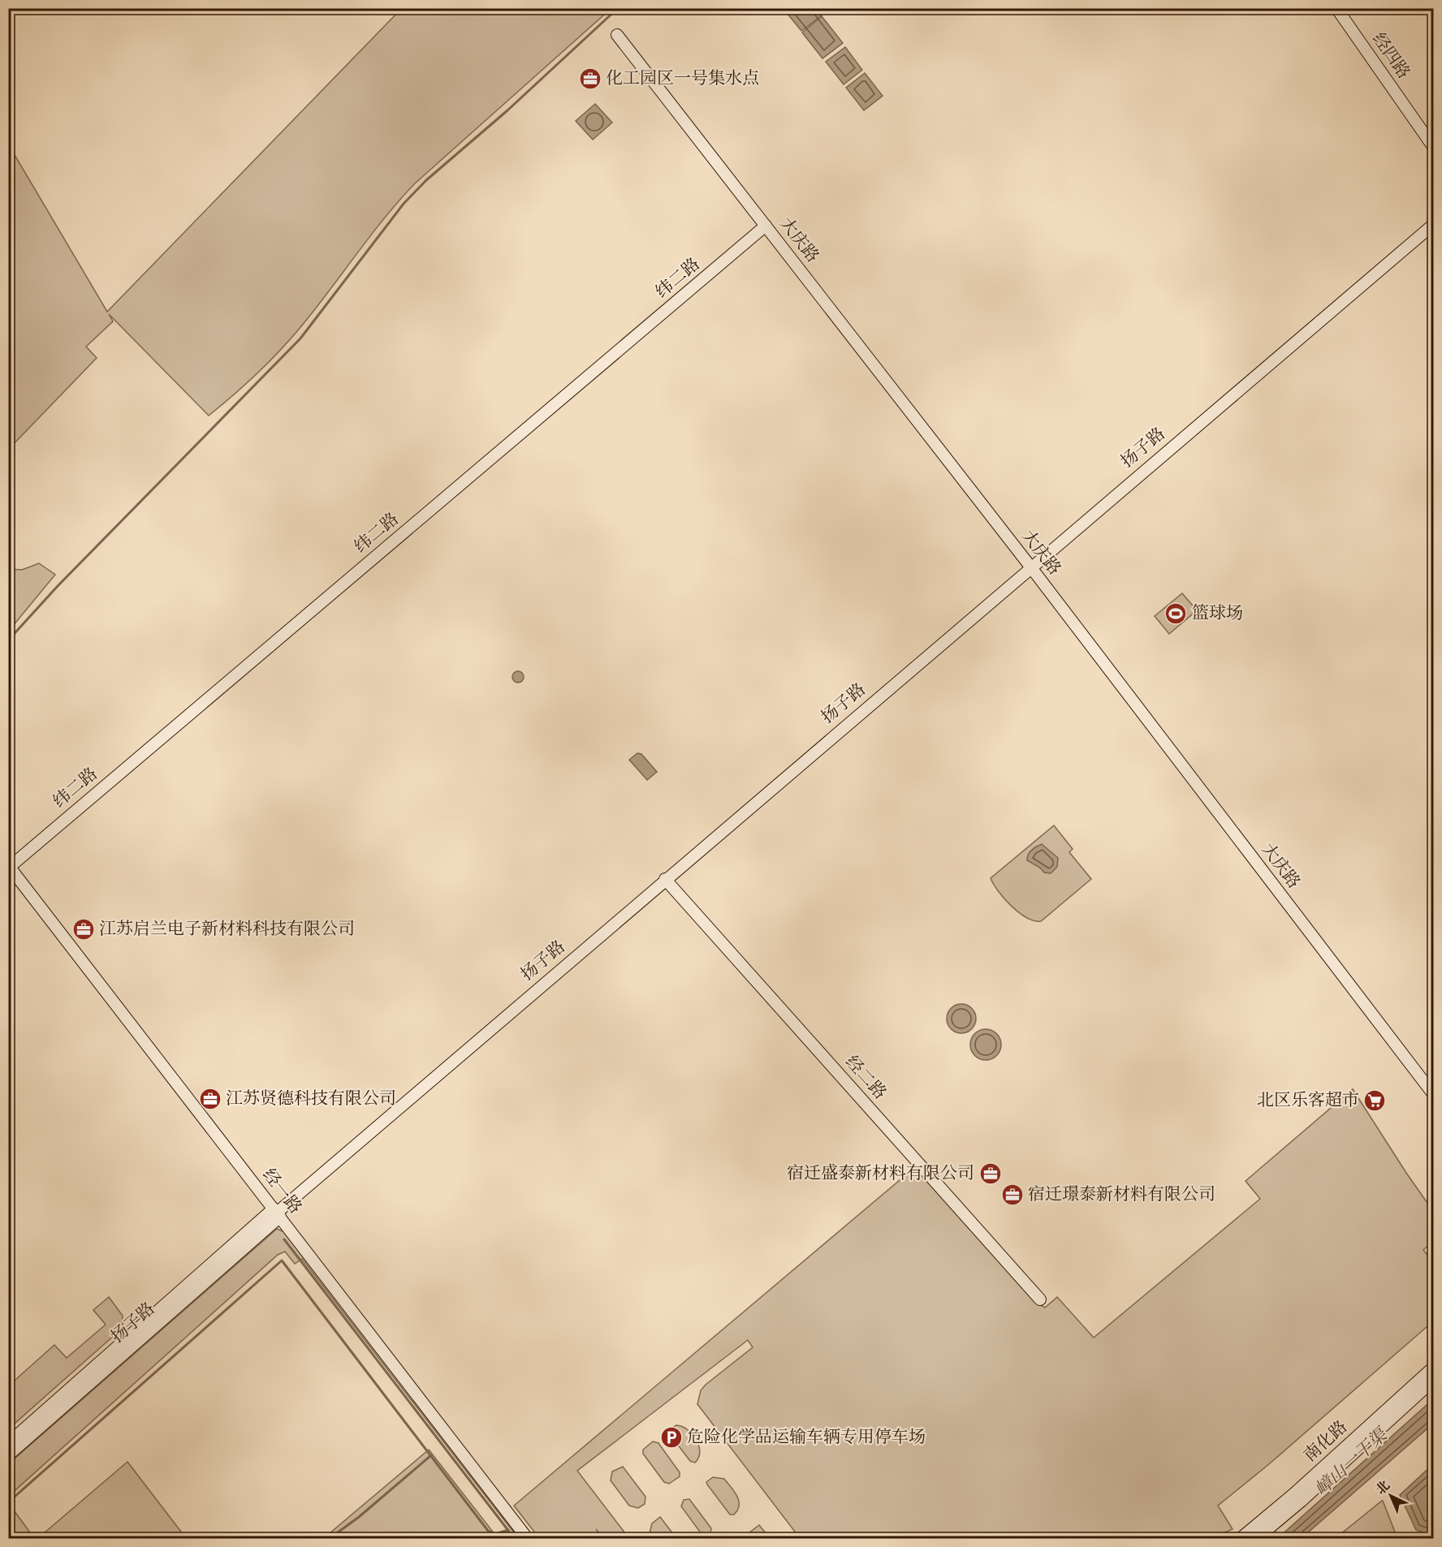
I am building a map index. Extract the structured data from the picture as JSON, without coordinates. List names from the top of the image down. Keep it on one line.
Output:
{"streets":{"street":["经四路","大庆路","纬二路","扬子路","经二路","经一路","南化路"]},"crossings":[["大庆路","纬二路"],["大庆路","扬子路"],["纬二路","经一路"],["扬子路","经二路"],["扬子路","经一路"]],"water":["嶂山一干渠"],"places":{"office":["化工园区一号集水点","江苏启兰电子新材料科技有限公司","江苏贤德科技有限公司","宿迁盛泰新材料有限公司","宿迁璟泰新材料有限公司"],"sports":["篮球场"],"supermarket":["北区乐客超市"],"parking":["危险化学品运输车辆专用停车场"]},"north":"top left"}
